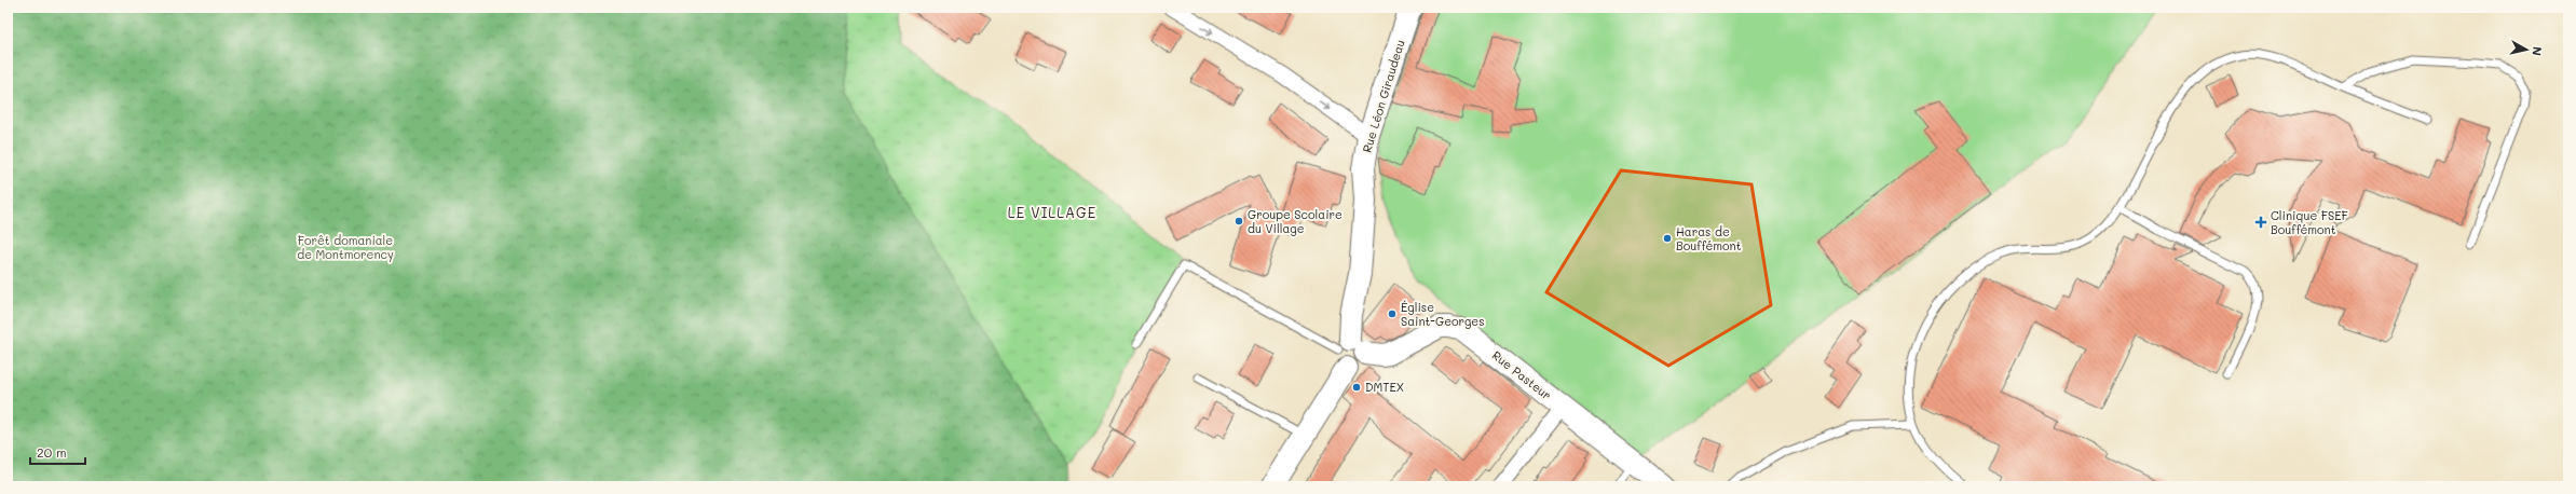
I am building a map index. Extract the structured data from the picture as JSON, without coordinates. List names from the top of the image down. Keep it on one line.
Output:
{"streets":{"street":["Rue Léon Giraudeau","Rue Pasteur"]},"crossings":[["Rue Léon Giraudeau","Rue Pasteur"]],"districts":["LE VILLAGE"],"parks":["Forêt domaniale de Montmorency"],"places":{"other":["Groupe Scolaire du Village","Haras de Bouffémont","Église Saint-Georges","DMTEX"],"health":["Clinique FSEF Bouffémont"]},"scale_bar":"20 m","north":"right"}
